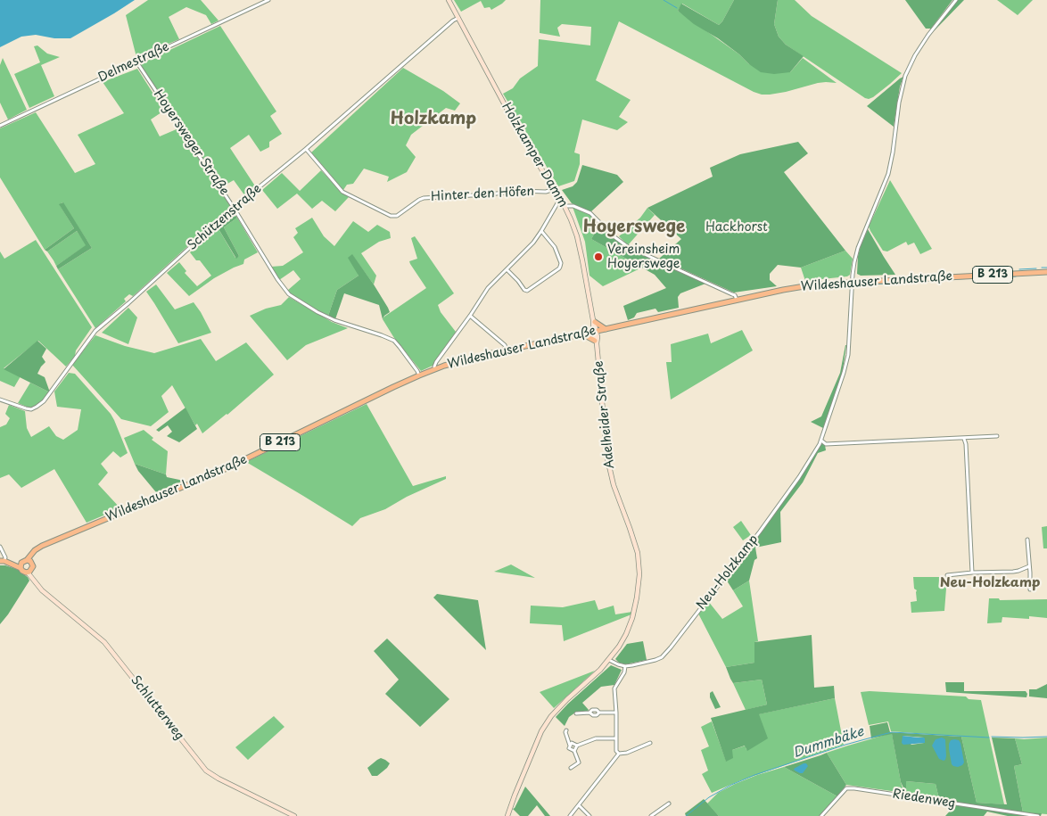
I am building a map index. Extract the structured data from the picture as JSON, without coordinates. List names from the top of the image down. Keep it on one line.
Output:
{"streets":{"main road":["B 213","Wildeshauser Landstraße"],"street":["Delmestraße","Hoyersweger Straße","Holzkamper Damm","Hinter den Höfen","Schützenstraße","Adelheider Straße","Neu-Holzkamp","Schlutterweg","Riedenweg"]},"crossings":[["Delmestraße","Hoyersweger Straße"],["Hoyersweger Straße","Schützenstraße"],["Hoyersweger Straße","Wildeshauser Landstraße"],["Holzkamper Damm","Hinter den Höfen"],["Holzkamper Damm","Schützenstraße"],["Holzkamper Damm","Wildeshauser Landstraße"],["Holzkamper Damm","Adelheider Straße"],["Hinter den Höfen","Schützenstraße"],["Wildeshauser Landstraße","Adelheider Straße"],["Wildeshauser Landstraße","Neu-Holzkamp"],["Wildeshauser Landstraße","Schlutterweg"]],"districts":["Holzkamp","Hoyerswege","Neu-Holzkamp"],"water":["Dummbäke"],"parks":["Hackhorst"],"places":["Vereinsheim Hoyerswege"]}
